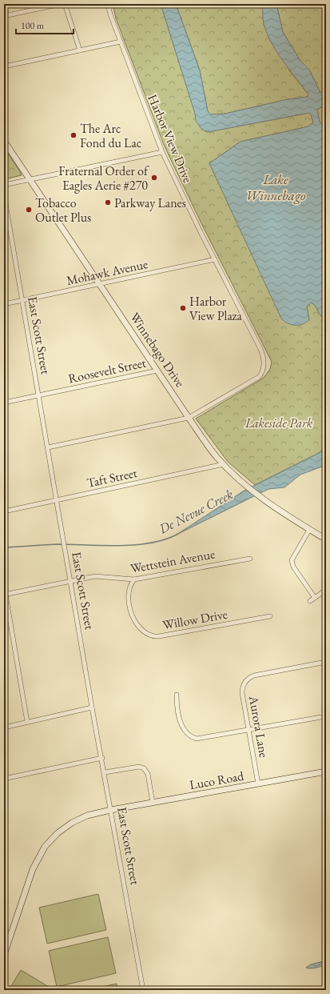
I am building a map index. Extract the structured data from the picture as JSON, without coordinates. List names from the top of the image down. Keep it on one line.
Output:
{"streets":{"main road":["Winnebago Drive","Luco Road"],"street":["Harbor View Drive","Mohawk Avenue","East Scott Street","Roosevelt Street","Taft Street","Wettstein Avenue","Willow Drive","Aurora Lane"]},"crossings":[["Harbor View Drive","Mohawk Avenue"],["Harbor View Drive","East Scott Street"],["Harbor View Drive","Winnebago Drive"],["Mohawk Avenue","East Scott Street"],["Mohawk Avenue","Winnebago Drive"],["East Scott Street","Roosevelt Street"],["East Scott Street","Taft Street"],["East Scott Street","Wettstein Avenue"],["East Scott Street","Luco Road"],["Winnebago Drive","Roosevelt Street"],["Winnebago Drive","Taft Street"],["Wettstein Avenue","Willow Drive"],["Aurora Lane","Luco Road"]],"water":["Lake Winnebago","De Nevue Creek"],"parks":["Lakeside Park"],"places":["The Arc Fond du Lac","Fraternal Order of Eagles Aerie #270","Parkway Lanes","Tobacco Outlet Plus","Harbor View Plaza"],"scale_bar":"100 m"}
